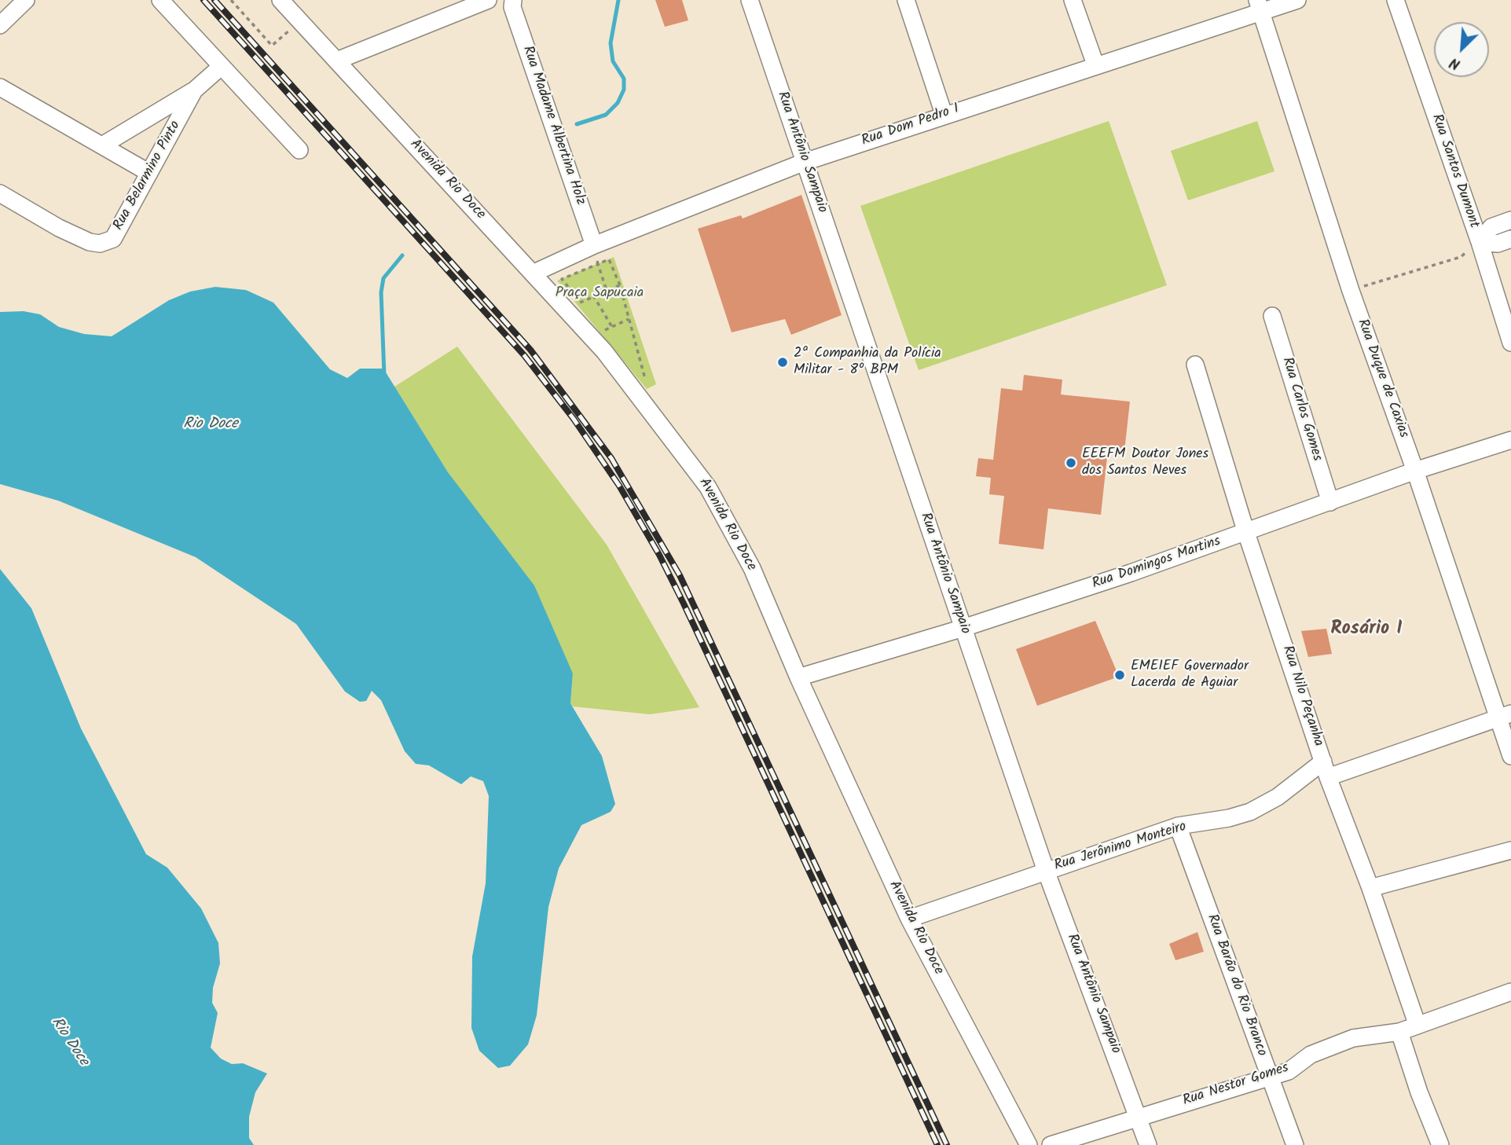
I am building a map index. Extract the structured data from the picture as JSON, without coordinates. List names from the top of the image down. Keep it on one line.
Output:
{"streets":{"street":["Rua Madame Albertina Holz","Rua Dom Pedro I","Rua Antônio Sampaio","Rua Santos Dumont","Rua Belarmino Pinto","Avenida Rio Doce","Rua Duque de Caxias","Rua Carlos Gomes","Rua Domingos Martins","Rua Nilo Peçanha","Rua Jerônimo Monteiro","Rua Barão do Rio Branco","Rua Nestor Gomes"]},"crossings":[["Rua Madame Albertina Holz","Rua Dom Pedro I"],["Rua Dom Pedro I","Rua Antônio Sampaio"],["Rua Dom Pedro I","Avenida Rio Doce"],["Rua Dom Pedro I","Rua Duque de Caxias"],["Rua Antônio Sampaio","Rua Domingos Martins"],["Rua Antônio Sampaio","Rua Jerônimo Monteiro"],["Rua Antônio Sampaio","Rua Nestor Gomes"],["Avenida Rio Doce","Rua Domingos Martins"],["Avenida Rio Doce","Rua Jerônimo Monteiro"],["Rua Duque de Caxias","Rua Domingos Martins"],["Rua Duque de Caxias","Rua Jerônimo Monteiro"],["Rua Carlos Gomes","Rua Domingos Martins"],["Rua Domingos Martins","Rua Nilo Peçanha"],["Rua Nilo Peçanha","Rua Jerônimo Monteiro"],["Rua Nilo Peçanha","Rua Nestor Gomes"],["Rua Jerônimo Monteiro","Rua Barão do Rio Branco"],["Rua Barão do Rio Branco","Rua Nestor Gomes"]],"districts":["Rosário I"],"water":["Rio Doce"],"parks":["Praça Sapucaia"],"places":["2ª Companhia da Polícia Militar - 8º BPM","EEEFM Doutor Jones dos Santos Neves","EMEIEF Governador Lacerda de Aguiar"],"north":"bottom left"}
